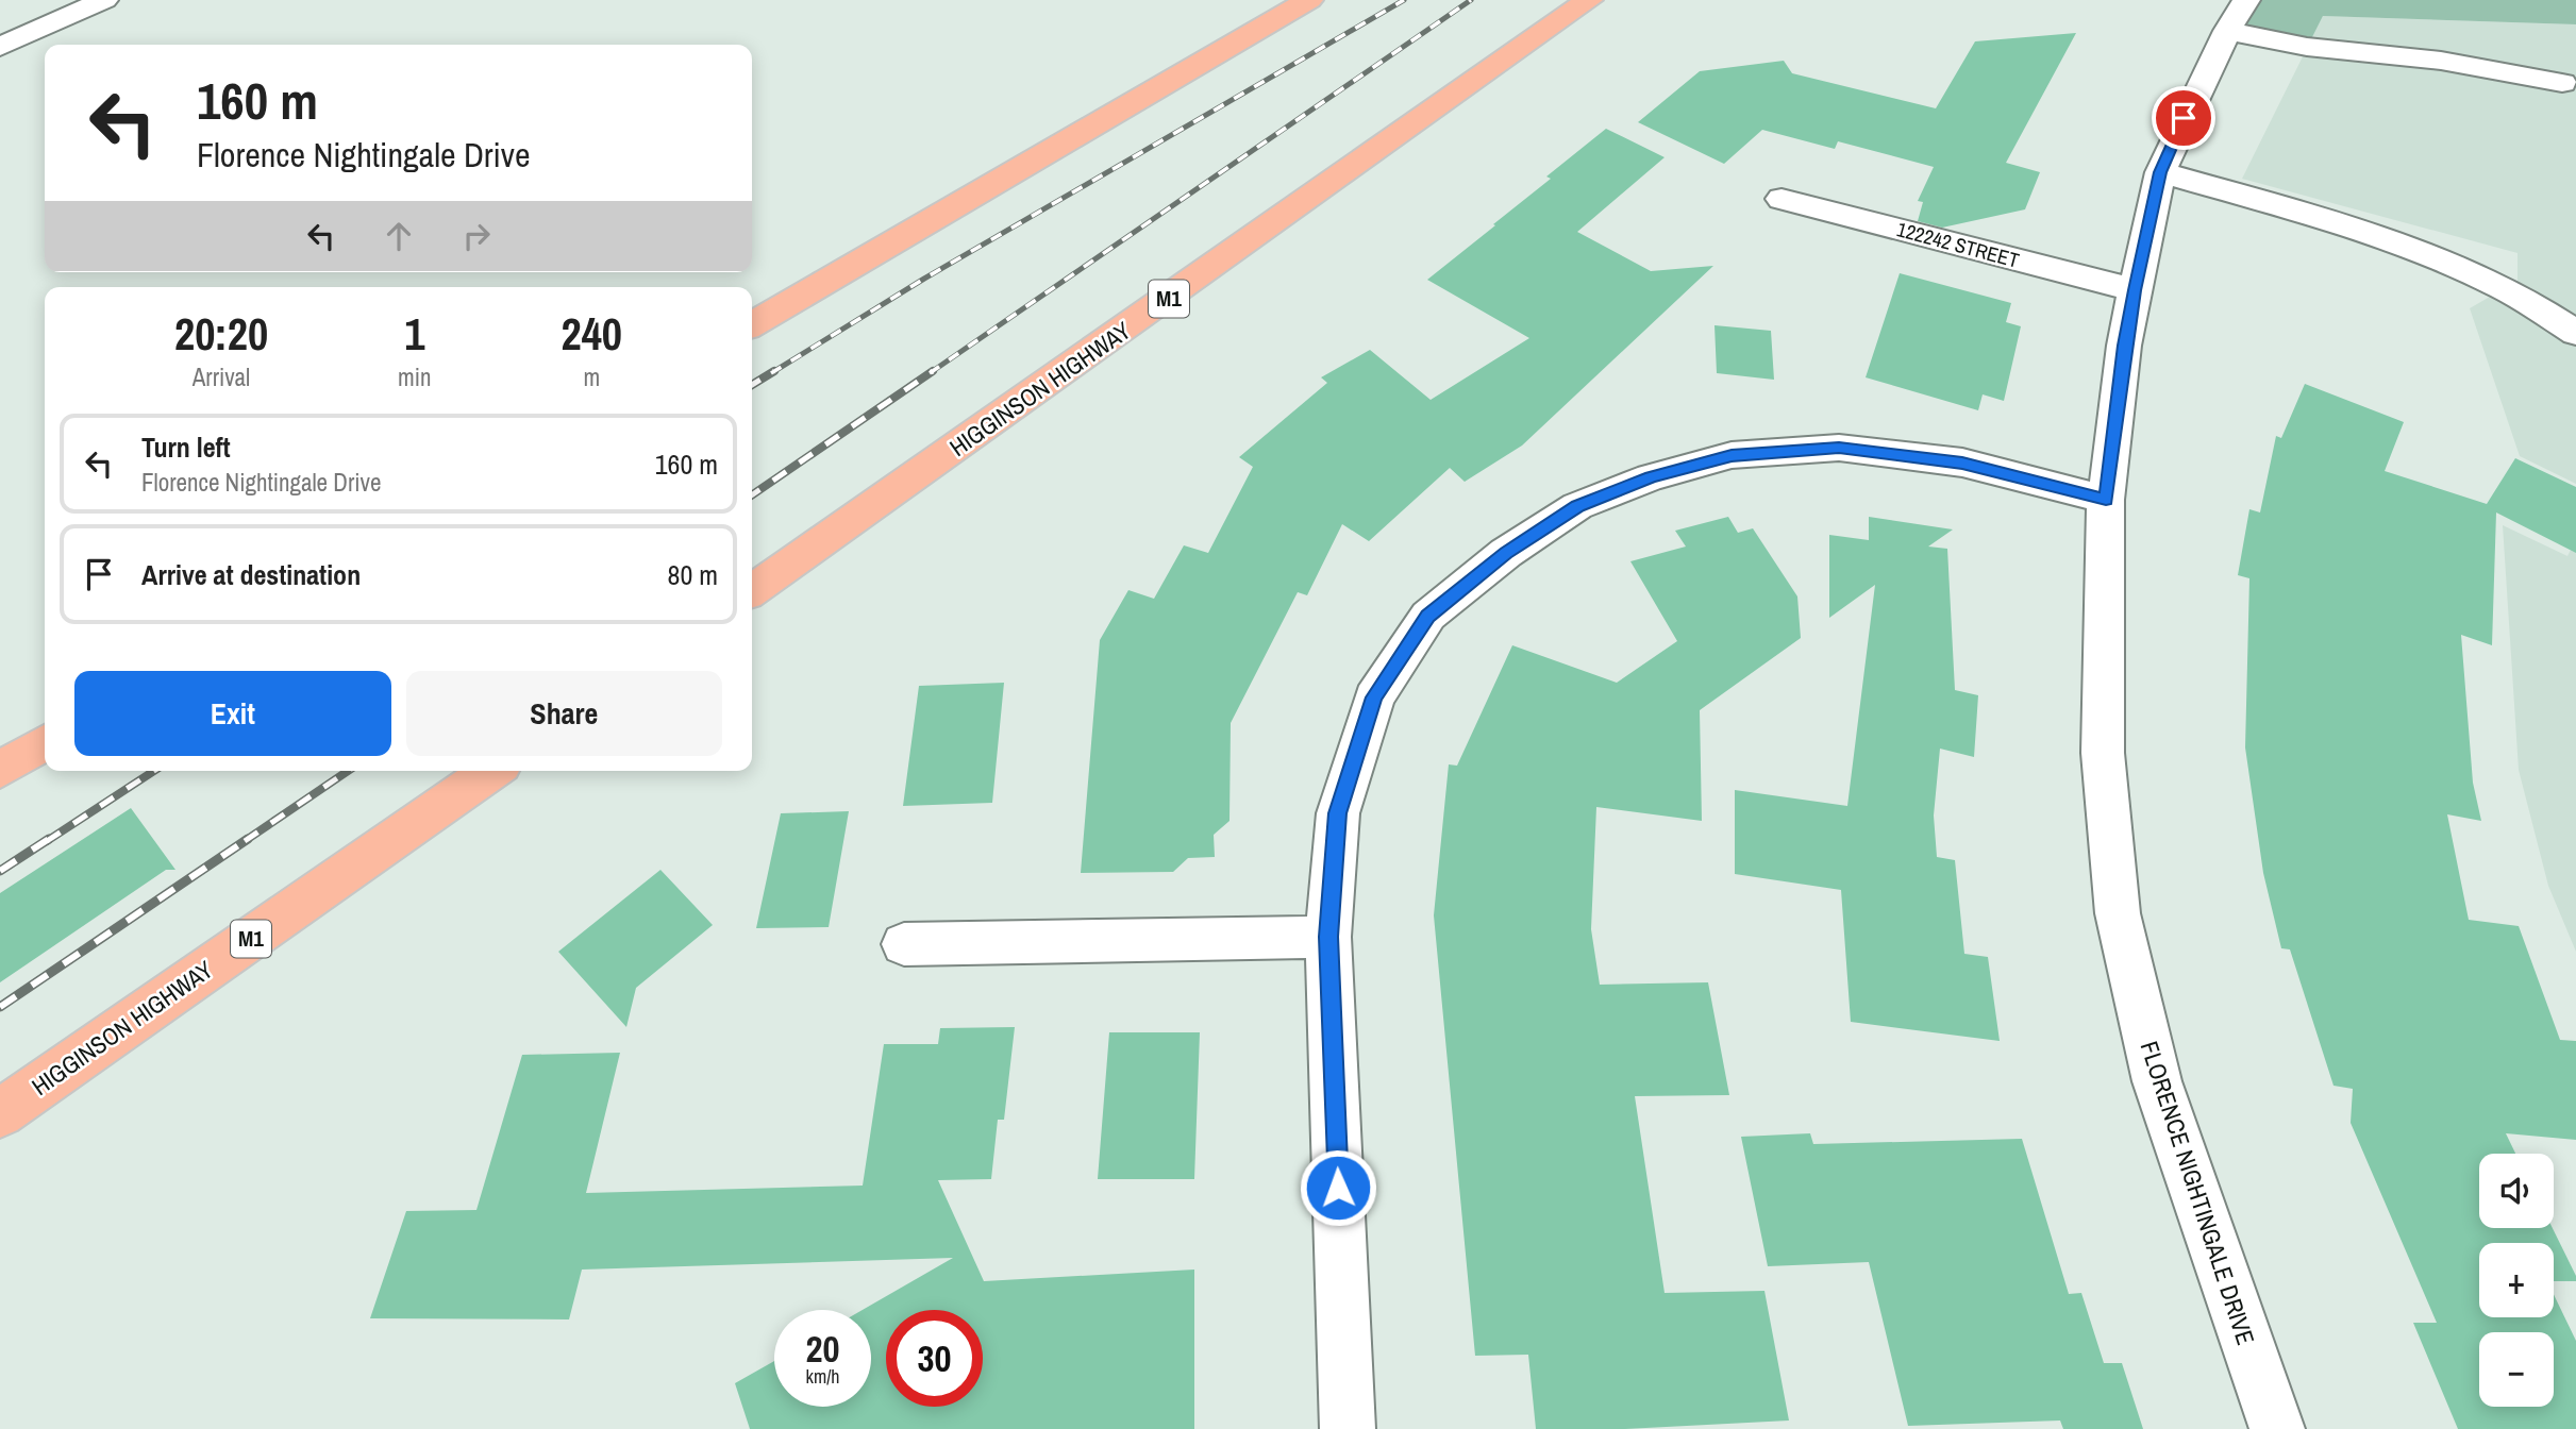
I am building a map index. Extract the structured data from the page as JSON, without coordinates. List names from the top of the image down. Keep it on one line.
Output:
{"streets":{"highway":["M1","HIGGINSON HIGHWAY"],"street":["122242 STREET","FLORENCE NIGHTINGALE DRIVE"]},"crossings":[["122242 STREET","FLORENCE NIGHTINGALE DRIVE"]],"page":{"turn":["160 m","Florence Nightingale Drive"],"eta":["20:20","Arrival","1","min","240","m"],"list":[{"name":"Turn left","note":"Florence Nightingale Drive","value":"160 m"},{"name":"Arrive at destination","value":"80 m"}],"buttons":["Exit","Share"],"map_buttons":["+","−"],"speed":"20 km/h","limit":"30"}}
